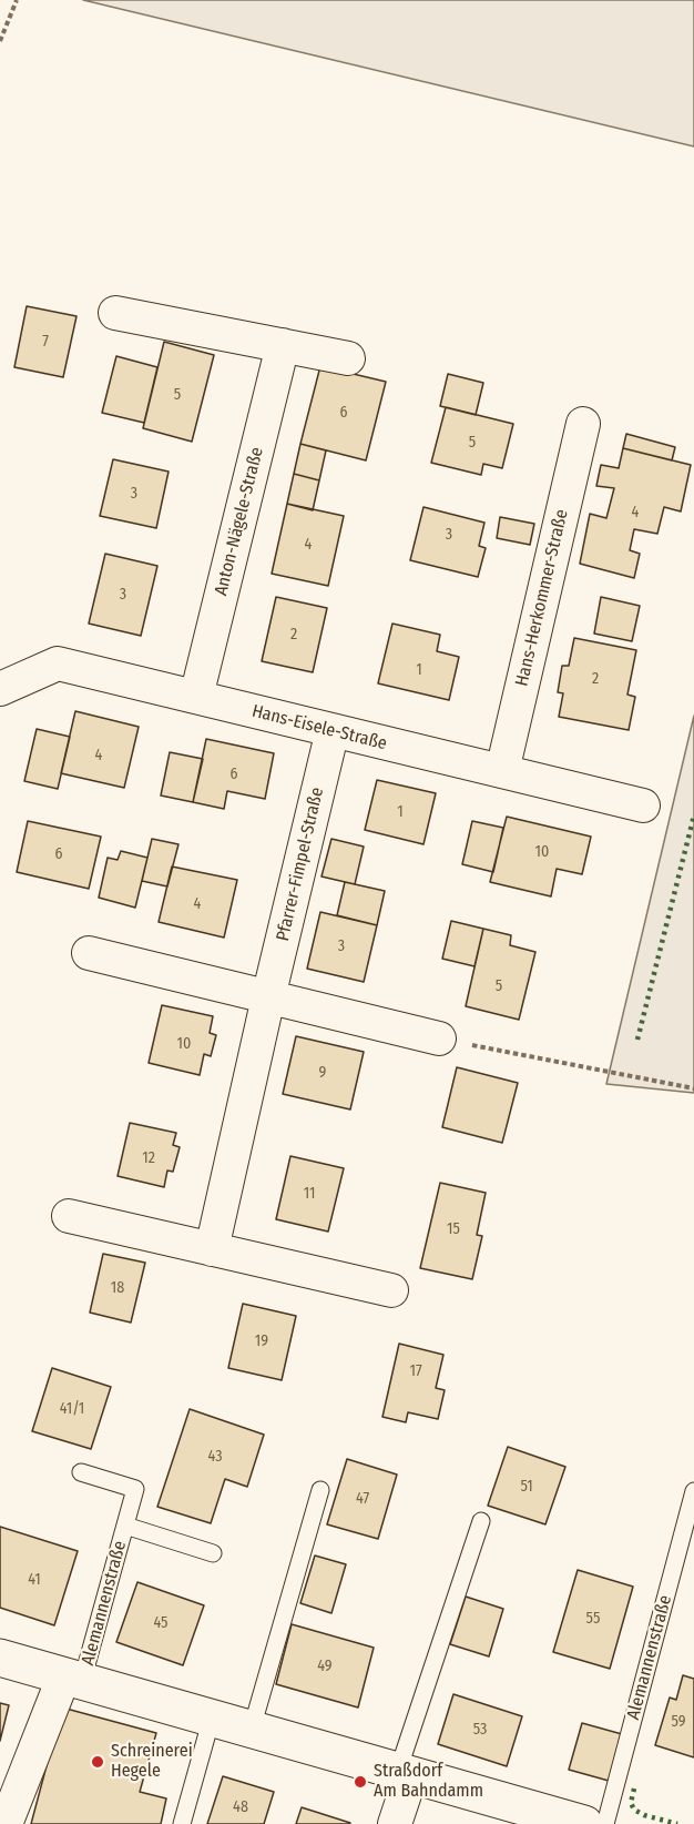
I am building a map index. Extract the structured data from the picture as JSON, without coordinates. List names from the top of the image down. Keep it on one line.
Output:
{"streets":{"street":["Anton-Nägele-Straße","Hans-Herkommer-Straße","Hans-Eisele-Straße","Pfarrer-Fimpel-Straße","Alemannenstraße"]},"crossings":[["Anton-Nägele-Straße","Hans-Eisele-Straße"],["Hans-Herkommer-Straße","Hans-Eisele-Straße"],["Hans-Eisele-Straße","Pfarrer-Fimpel-Straße"]],"places":["Schreinerei Hegele","Straßdorf Am Bahndamm"],"house_numbers":["7","5","6","5","3","4","3","4","3","2","1","2","4","6","1","10","6","4","3","5","10","9","12","11","15","18","19","17","41/1","43","51","47","41","55","45","49","59","53","48"]}
